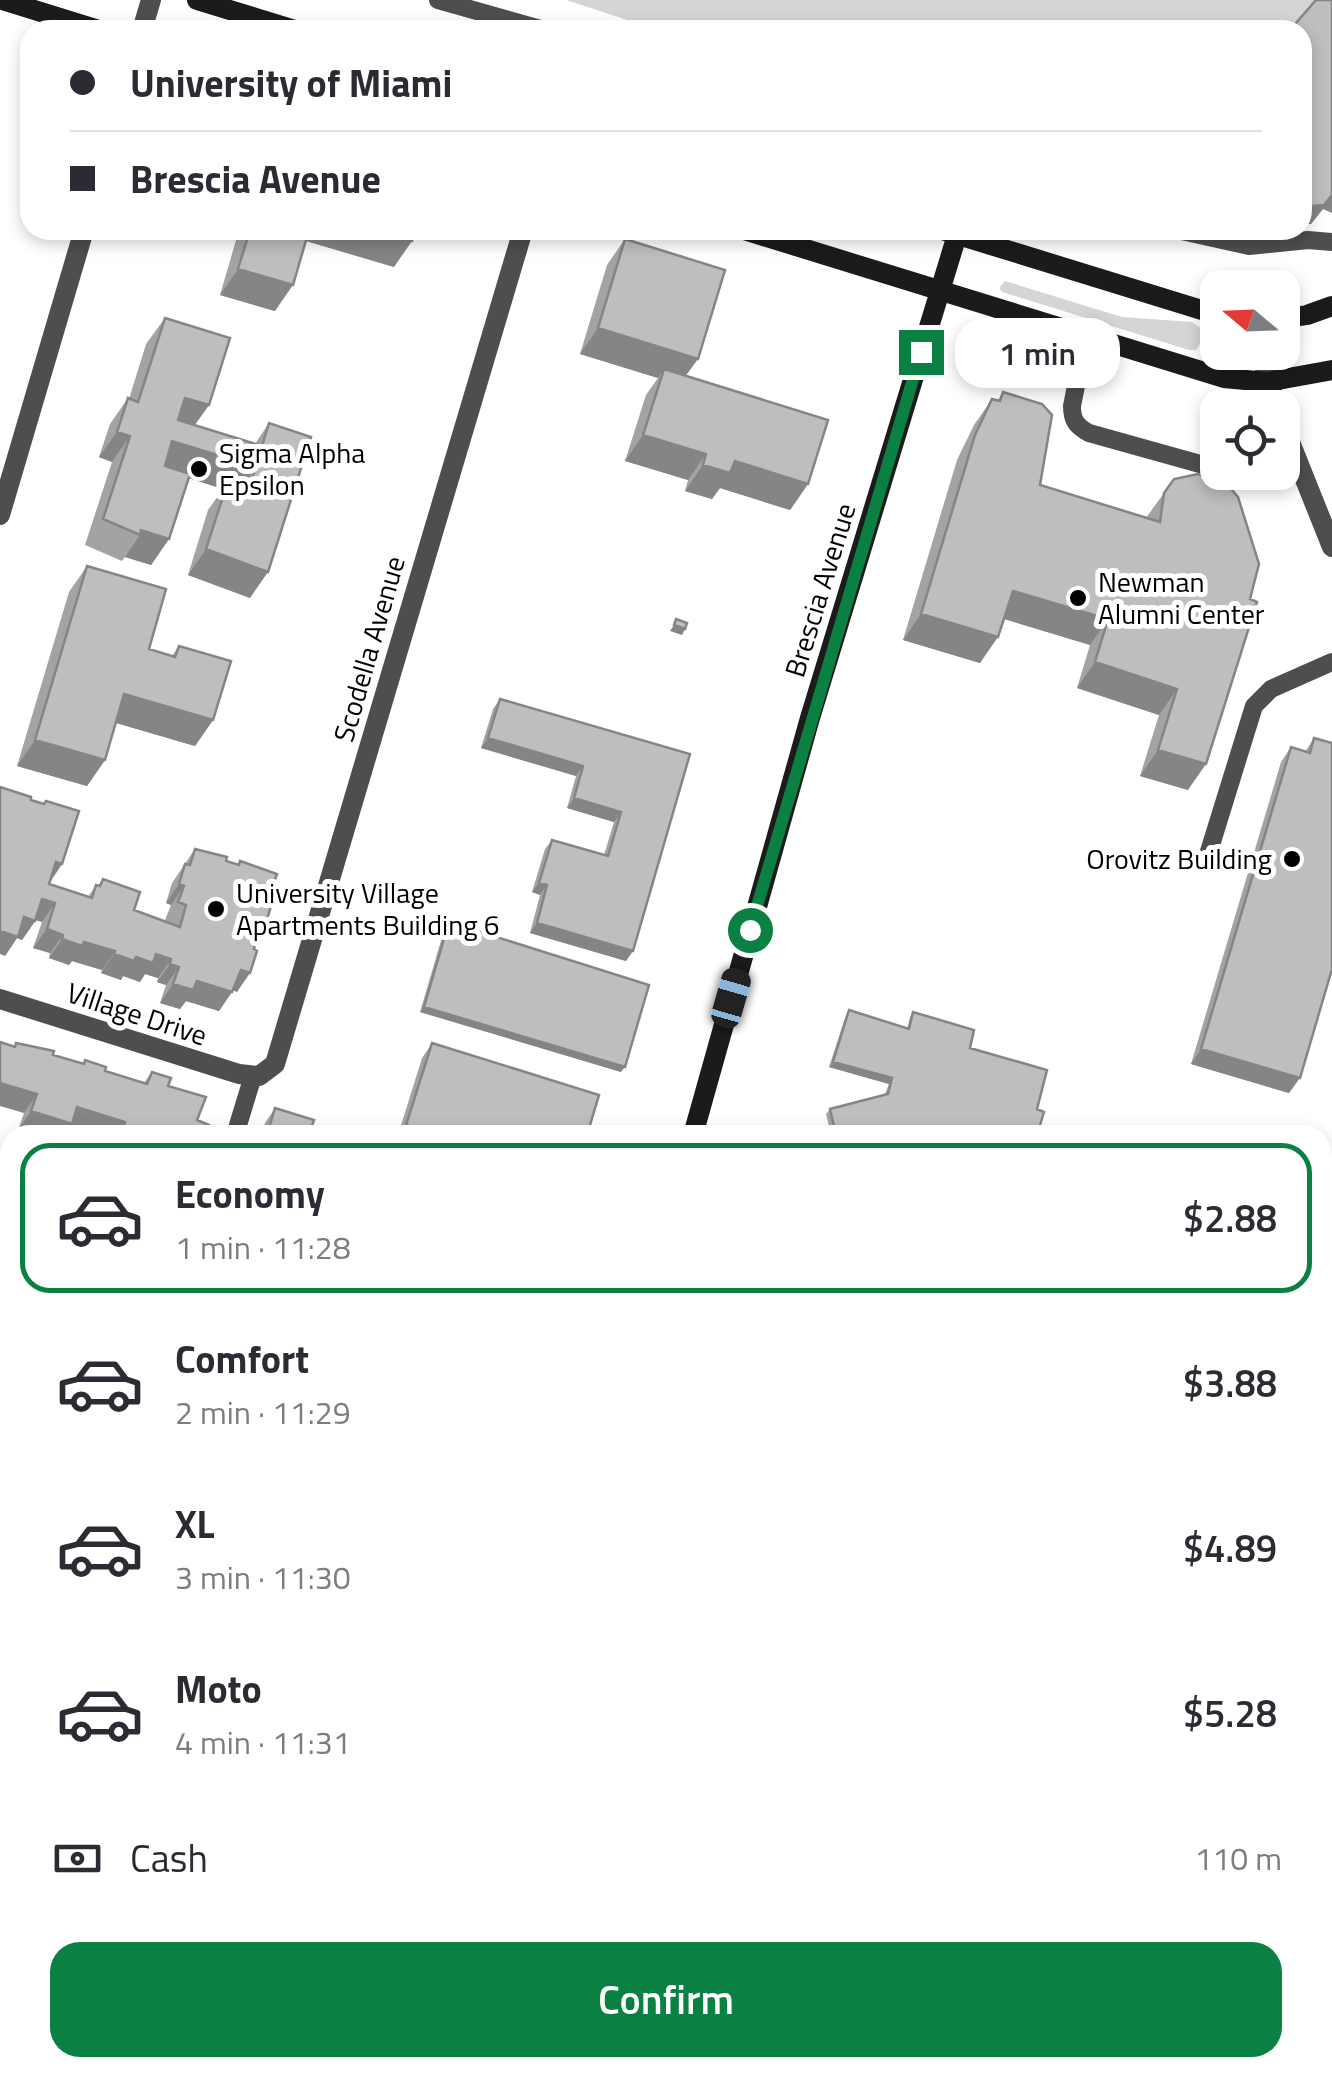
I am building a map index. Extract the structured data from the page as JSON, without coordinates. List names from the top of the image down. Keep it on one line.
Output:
{"streets":{"street":["Brescia Avenue","Scodella Avenue","Village Drive"]},"crossings":[["Scodella Avenue","Village Drive"]],"places":["Sigma Alpha Epsilon","Newman Alumni Center","Orovitz Building","University Village Apartments Building 6"],"north":"left","page":{"banner":["University of Miami","Brescia Avenue"],"bubble":"1 min","list":[{"name":"Economy","note":"1 min · 11:28","value":"$2.88"},{"name":"Comfort","note":"2 min · 11:29","value":"$3.88"},{"name":"XL","note":"3 min · 11:30","value":"$4.89"},{"name":"Moto","note":"4 min · 11:31","value":"$5.28"}],"pay":["Cash","110 m"],"buttons":"Confirm"}}
